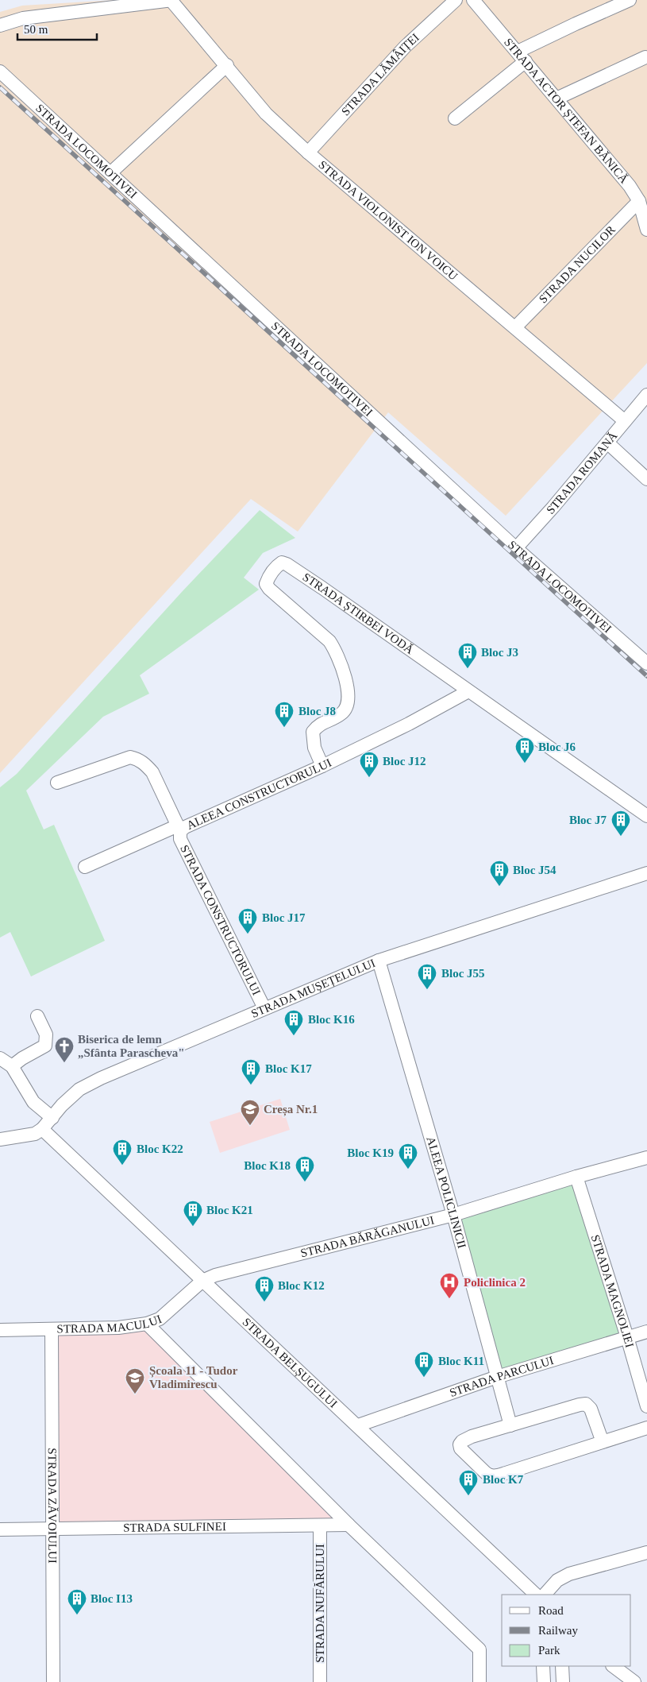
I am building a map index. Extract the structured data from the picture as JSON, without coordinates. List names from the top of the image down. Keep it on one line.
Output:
{"streets":{"street":["STRADA LĂMÂIȚEI","STRADA ACTOR ȘTEFAN BĂNICĂ","STRADA LOCOMOTIVEI","STRADA VIOLONIST ION VOICU","STRADA NUCILOR","STRADA ROMANĂ","STRADA ȘTIRBEI VODĂ","ALEEA CONSTRUCTORULUI","STRADA CONSTRUCTORULUI","STRADA MUȘEȚELULUI","ALEEA POLICLINICII","STRADA BĂRĂGANULUI","STRADA MAGNOLIEI","STRADA MACULUI","STRADA BELȘUGULUI","STRADA PARCULUI","STRADA ZĂVOIULUI","STRADA SULFINEI","STRADA NUFĂRULUI"]},"crossings":[["STRADA LĂMÂIȚEI","STRADA VIOLONIST ION VOICU"],["STRADA ACTOR ȘTEFAN BĂNICĂ","STRADA NUCILOR"],["STRADA LOCOMOTIVEI","STRADA ROMANĂ"],["STRADA VIOLONIST ION VOICU","STRADA NUCILOR"],["STRADA VIOLONIST ION VOICU","STRADA ROMANĂ"],["STRADA ȘTIRBEI VODĂ","ALEEA CONSTRUCTORULUI"],["ALEEA CONSTRUCTORULUI","STRADA CONSTRUCTORULUI"],["STRADA CONSTRUCTORULUI","STRADA MUȘEȚELULUI"],["STRADA MUȘEȚELULUI","ALEEA POLICLINICII"],["STRADA MUȘEȚELULUI","STRADA BELȘUGULUI"],["ALEEA POLICLINICII","STRADA BĂRĂGANULUI"],["ALEEA POLICLINICII","STRADA PARCULUI"],["STRADA BĂRĂGANULUI","STRADA MAGNOLIEI"],["STRADA BĂRĂGANULUI","STRADA MACULUI"],["STRADA BĂRĂGANULUI","STRADA BELȘUGULUI"],["STRADA MAGNOLIEI","STRADA PARCULUI"],["STRADA MACULUI","STRADA BELȘUGULUI"],["STRADA MACULUI","STRADA ZĂVOIULUI"],["STRADA BELȘUGULUI","STRADA PARCULUI"],["STRADA ZĂVOIULUI","STRADA SULFINEI"],["STRADA SULFINEI","STRADA NUFĂRULUI"]],"places":{"building":["Bloc J3","Bloc J8","Bloc J6","Bloc J12","Bloc J7","Bloc J54","Bloc J17","Bloc J55","Bloc K16","Bloc K17","Bloc K22","Bloc K19","Bloc K18","Bloc K21","Bloc K12","Bloc K11","Bloc K7","Bloc I13"],"church":["Biserica de lemn „Sfânta Parascheva\""],"school or university":["Creșa Nr.1","Școala 11 - Tudor Vladimirescu"],"hospital":["Policlinica 2"]},"legend":["Road","Railway","Park"],"scale_bar":"50 m"}
